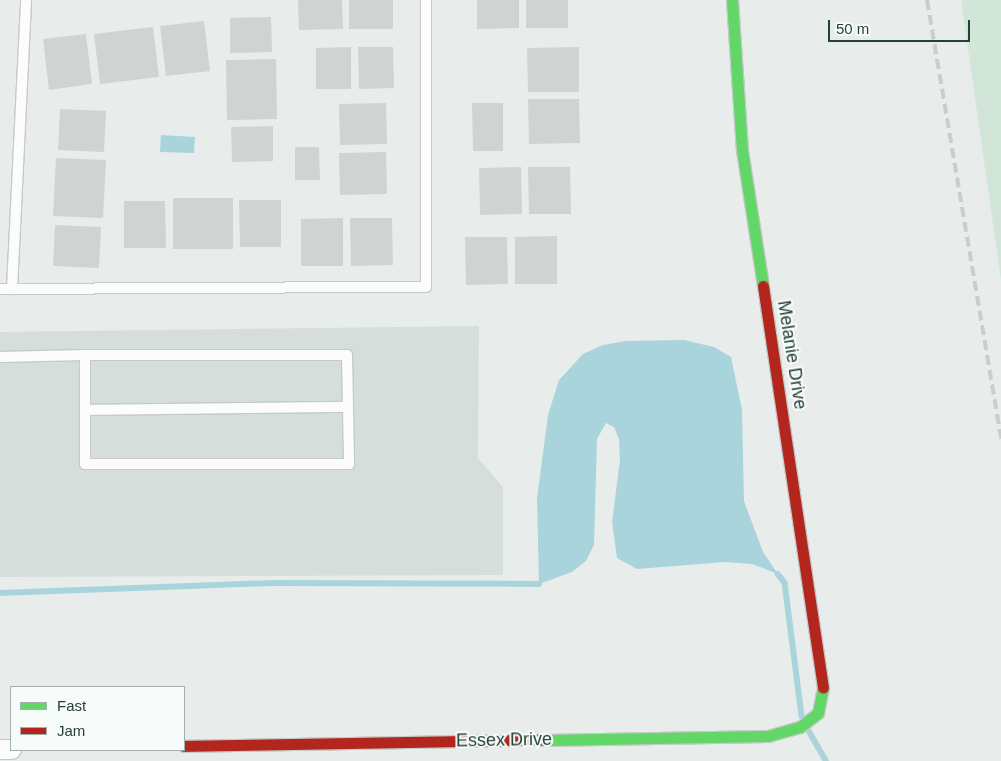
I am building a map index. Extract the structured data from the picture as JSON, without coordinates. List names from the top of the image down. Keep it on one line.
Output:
{"streets":{"street":["Melanie Drive","Essex Drive"]},"crossings":[["Melanie Drive","Essex Drive"]],"legend":["Fast","Jam"],"scale_bar":"50 m"}
